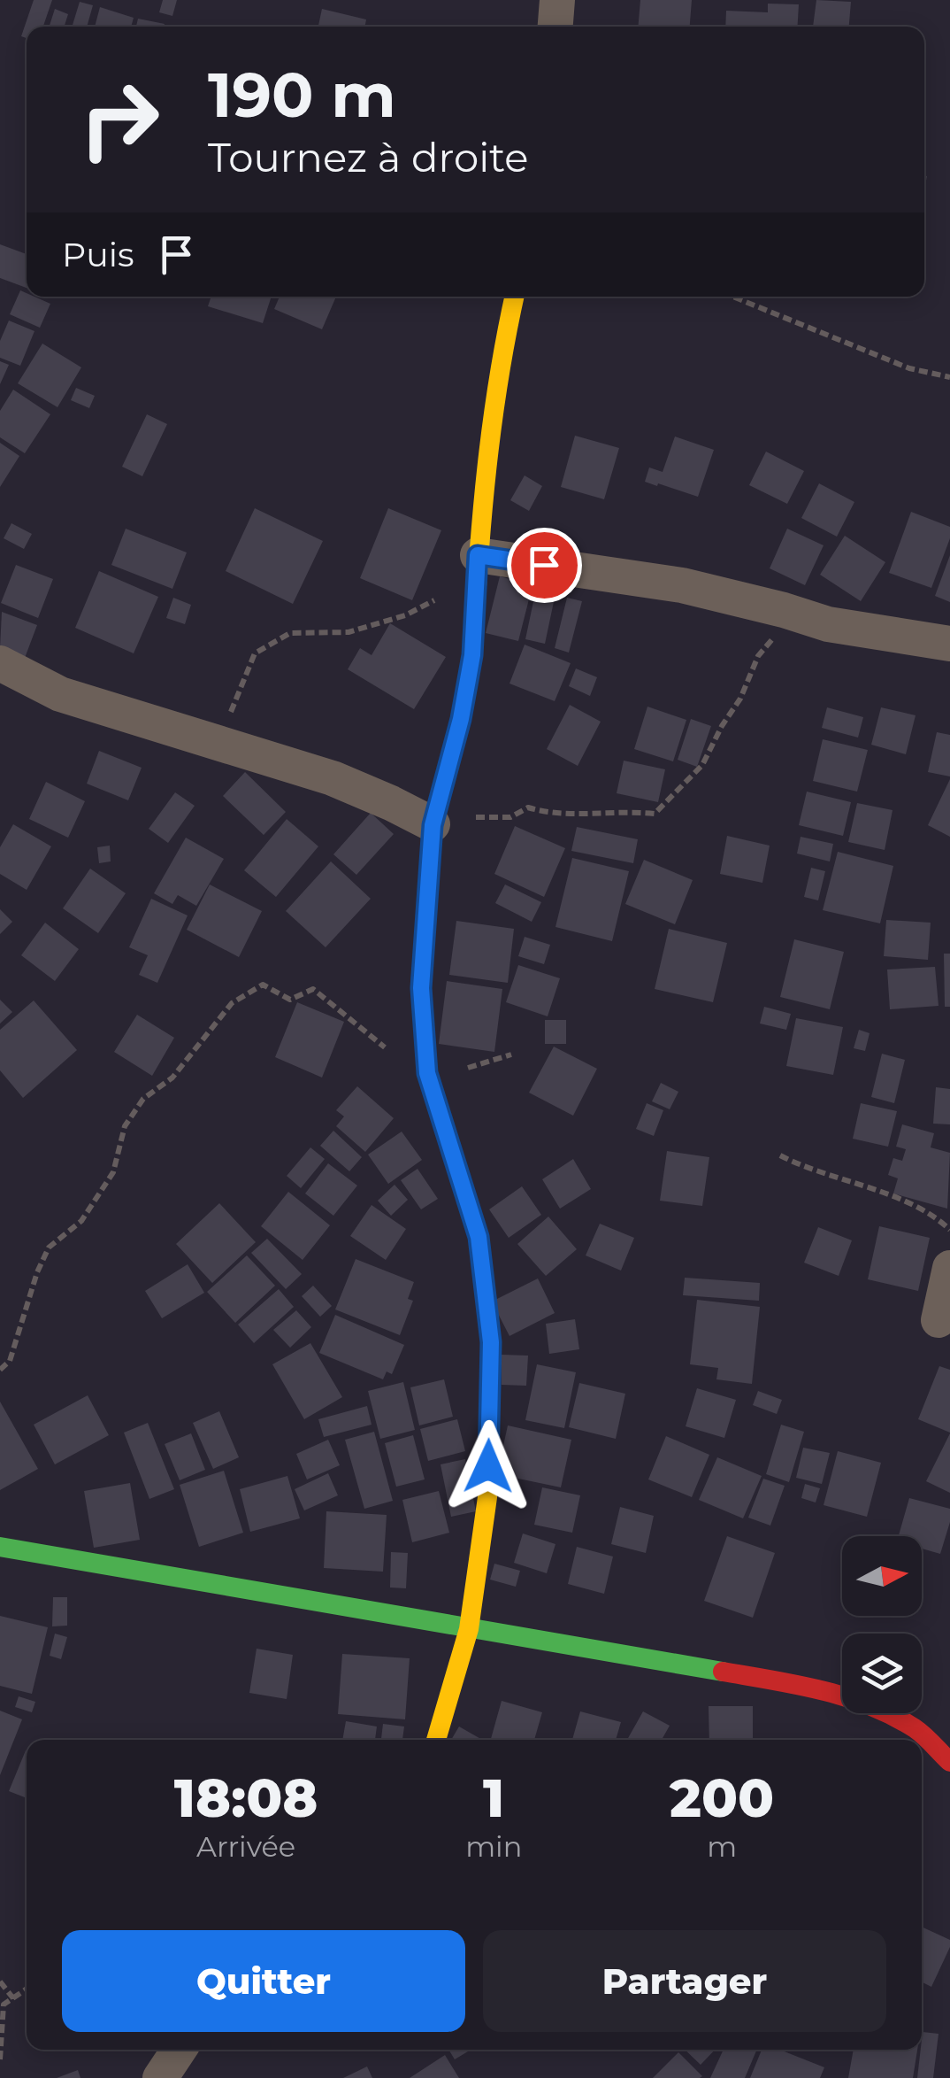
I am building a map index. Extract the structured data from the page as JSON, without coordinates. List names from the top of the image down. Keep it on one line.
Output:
{"north":"right","page":{"turn":["190 m","Tournez à droite"],"then":"Puis","eta":["18:08","Arrivée","1","min","200","m"],"buttons":["Quitter","Partager"]}}
